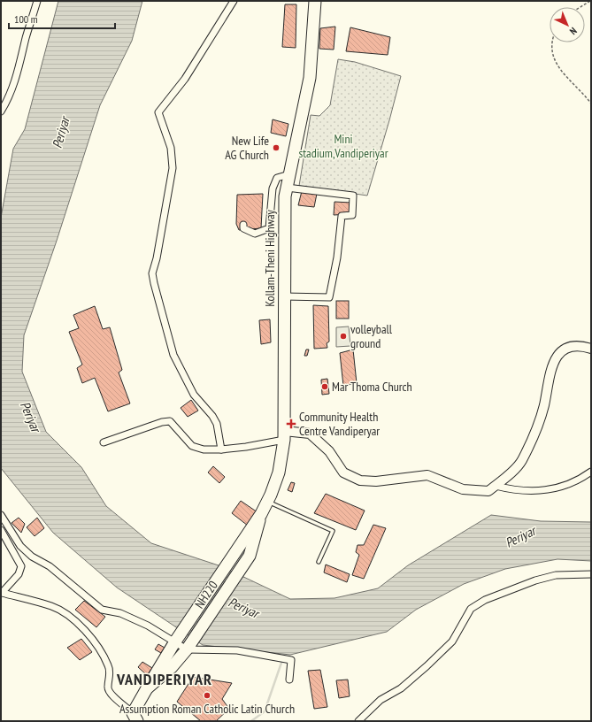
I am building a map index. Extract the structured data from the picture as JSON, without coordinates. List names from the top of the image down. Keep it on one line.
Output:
{"streets":{"highway":["Kollam-Theni Highway","NH220"]},"crossings":[["Kollam-Theni Highway","NH220"]],"districts":["VANDIPERIYAR"],"water":["Periyar"],"parks":["Mini stadium,Vandiperiyar"],"places":{"other":["New Life AG Church","volleyball ground","Mar Thoma Church","Assumption Roman Catholic Latin Church"],"health":["Community Health Centre Vandiperyar"]},"scale_bar":"100 m","north":"bottom right"}
